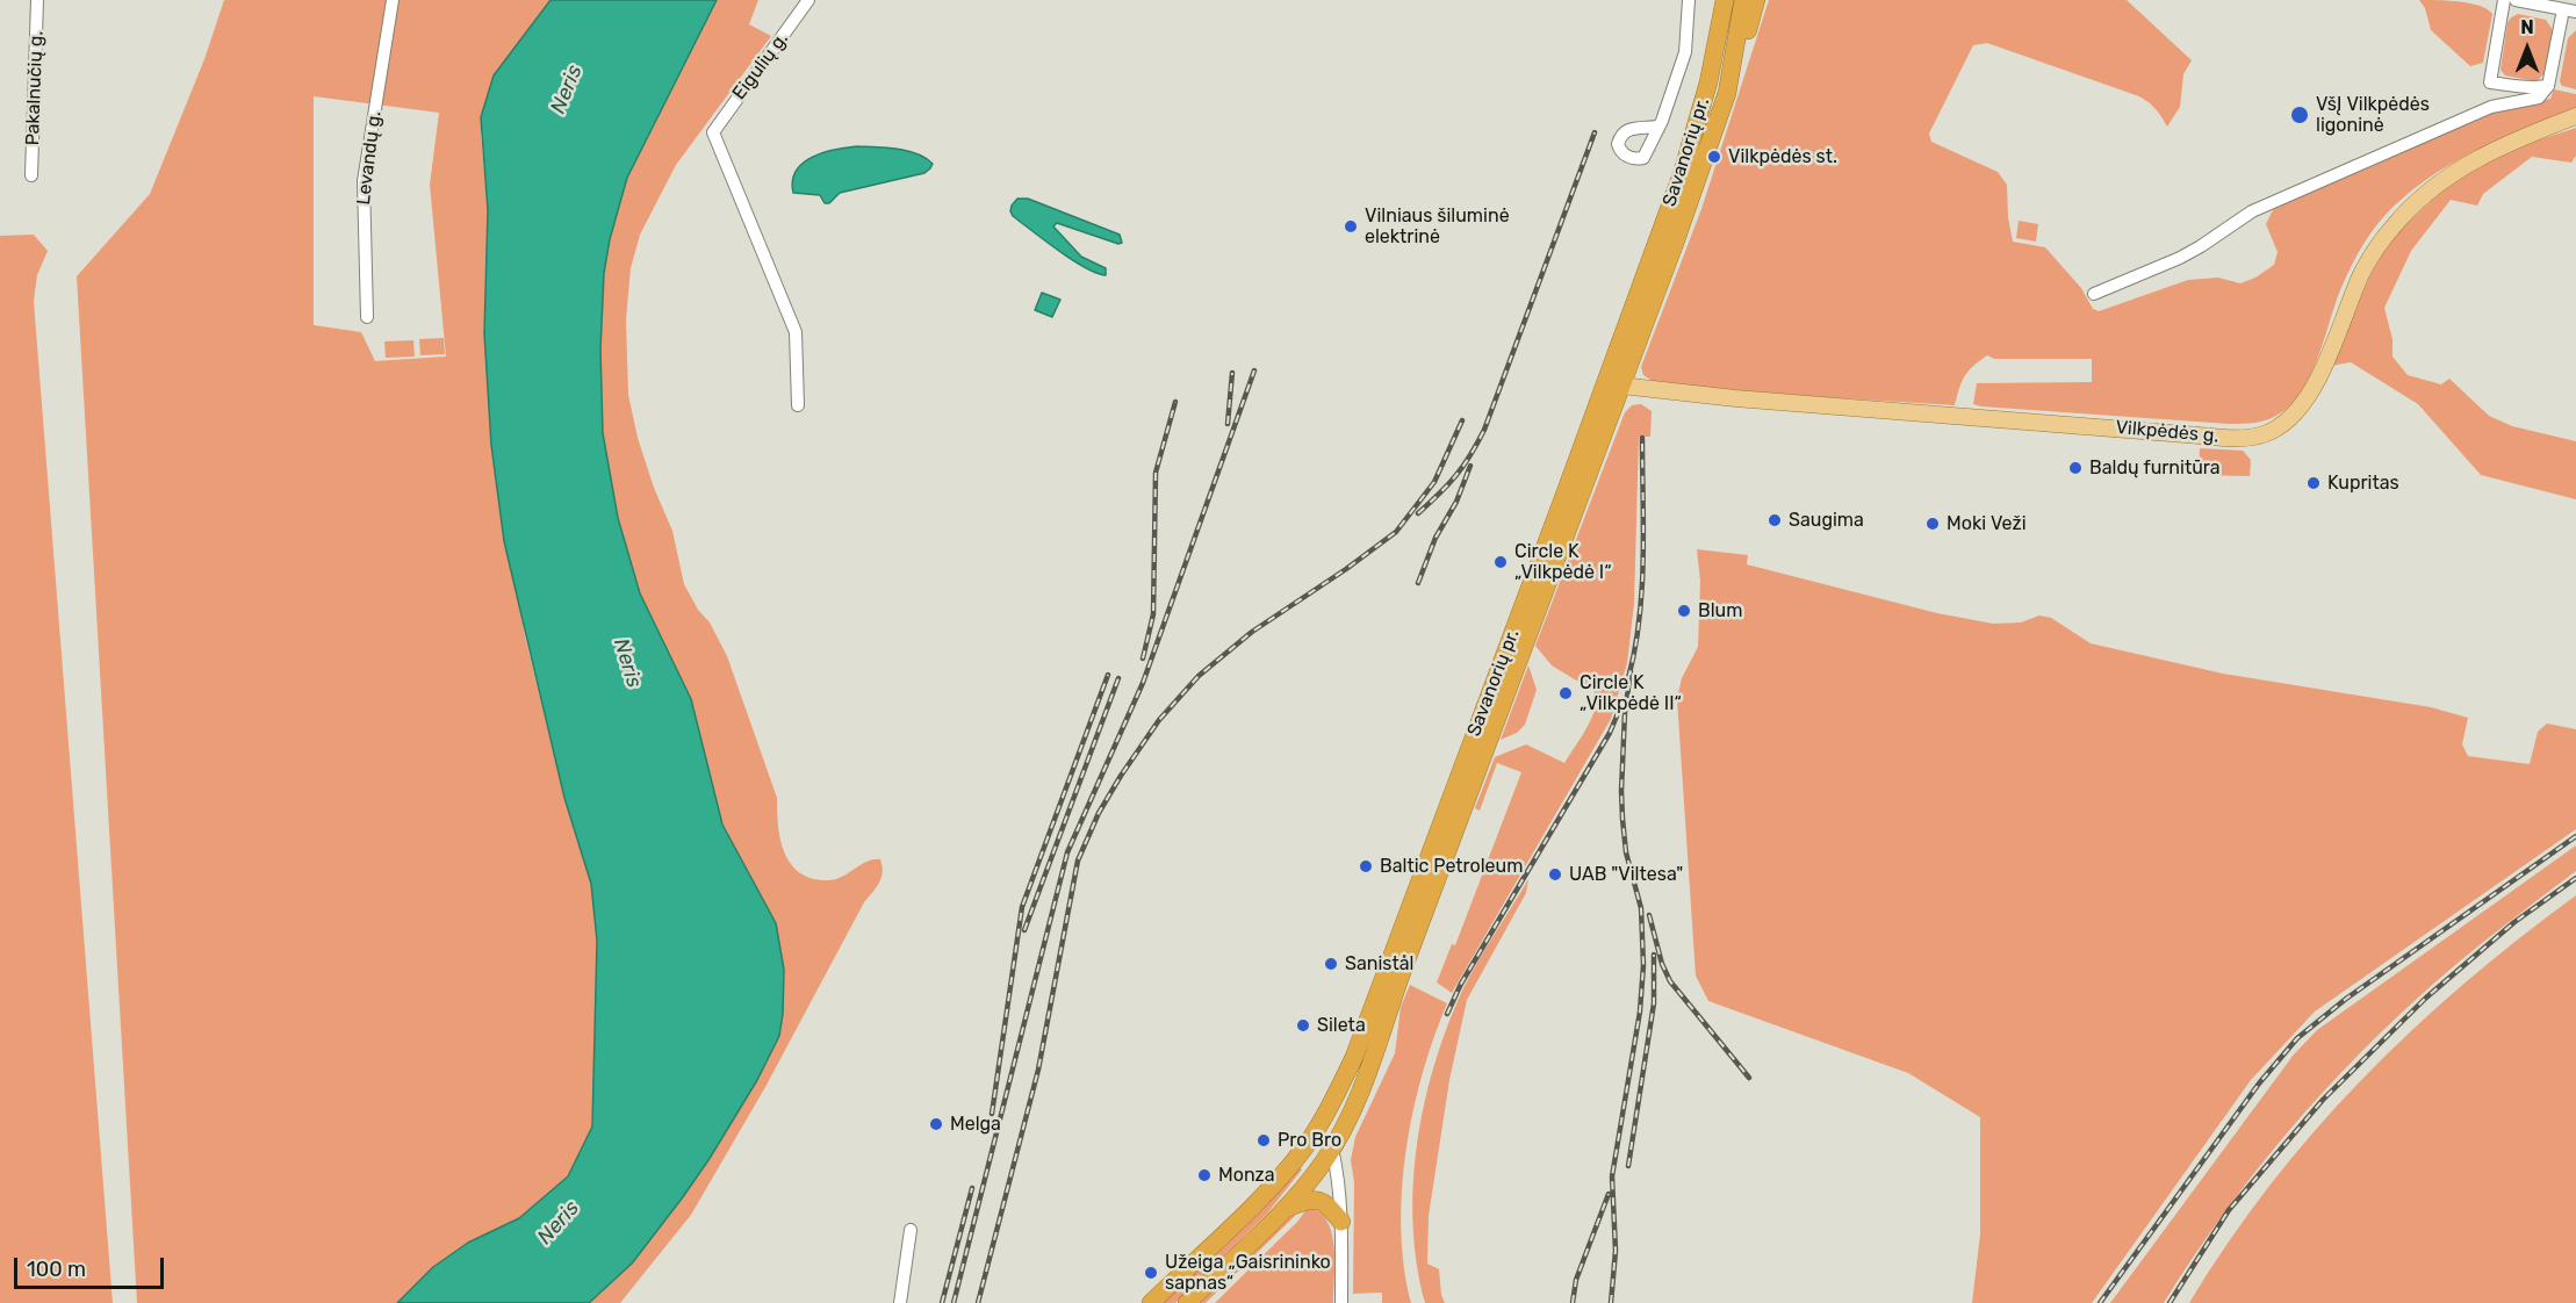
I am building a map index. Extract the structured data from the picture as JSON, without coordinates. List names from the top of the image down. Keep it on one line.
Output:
{"streets":{"highway":["Savanorių pr."],"main road":["Vilkpėdės g."],"street":["Eigulių g.","Pakalnučių g.","Levandų g."]},"crossings":[["Savanorių pr.","Vilkpėdės g."]],"water":["Neris"],"places":["VšĮ Vilkpėdės ligoninė","Vilkpėdės st.","Vilniaus šiluminė elektrinė","Baldų furnitūra","Kupritas","Saugima","Moki Veži","Circle K „Vilkpėdė I“","Blum","Circle K „Vilkpėdė II“","Baltic Petroleum","UAB \"Viltesa\"","Sanistål","Sileta","Melga","Pro Bro","Monza","Užeiga „Gaisrininko sapnas“"],"scale_bar":"100 m","north":"top"}
